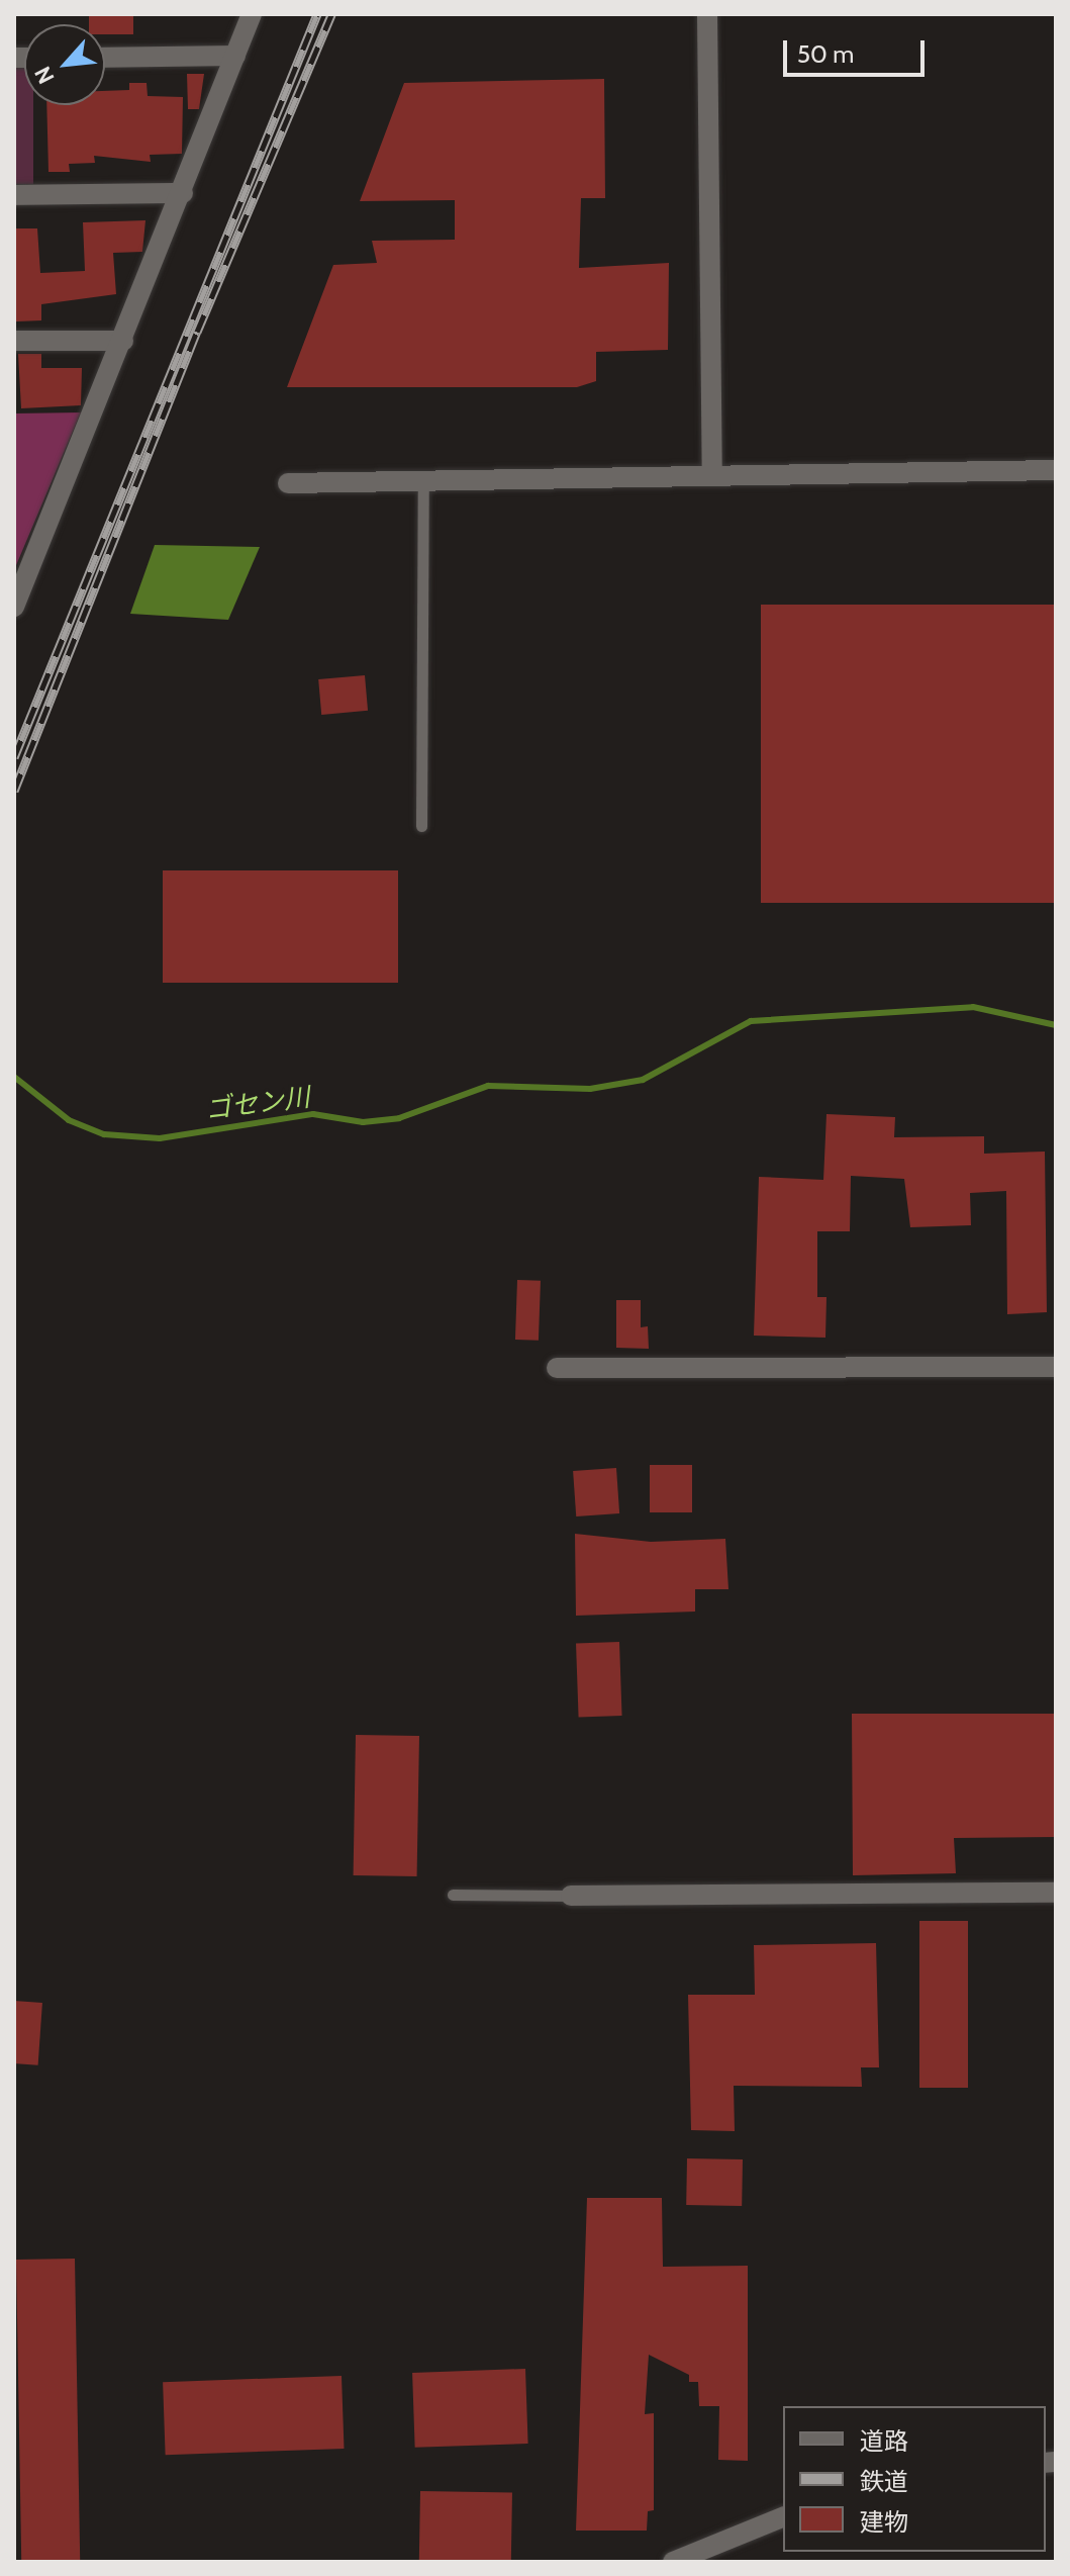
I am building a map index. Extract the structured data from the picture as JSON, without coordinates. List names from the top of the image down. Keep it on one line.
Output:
{"water":["ゴセン川"],"legend":["道路","鉄道","建物"],"scale_bar":"50 m","north":"bottom left"}
